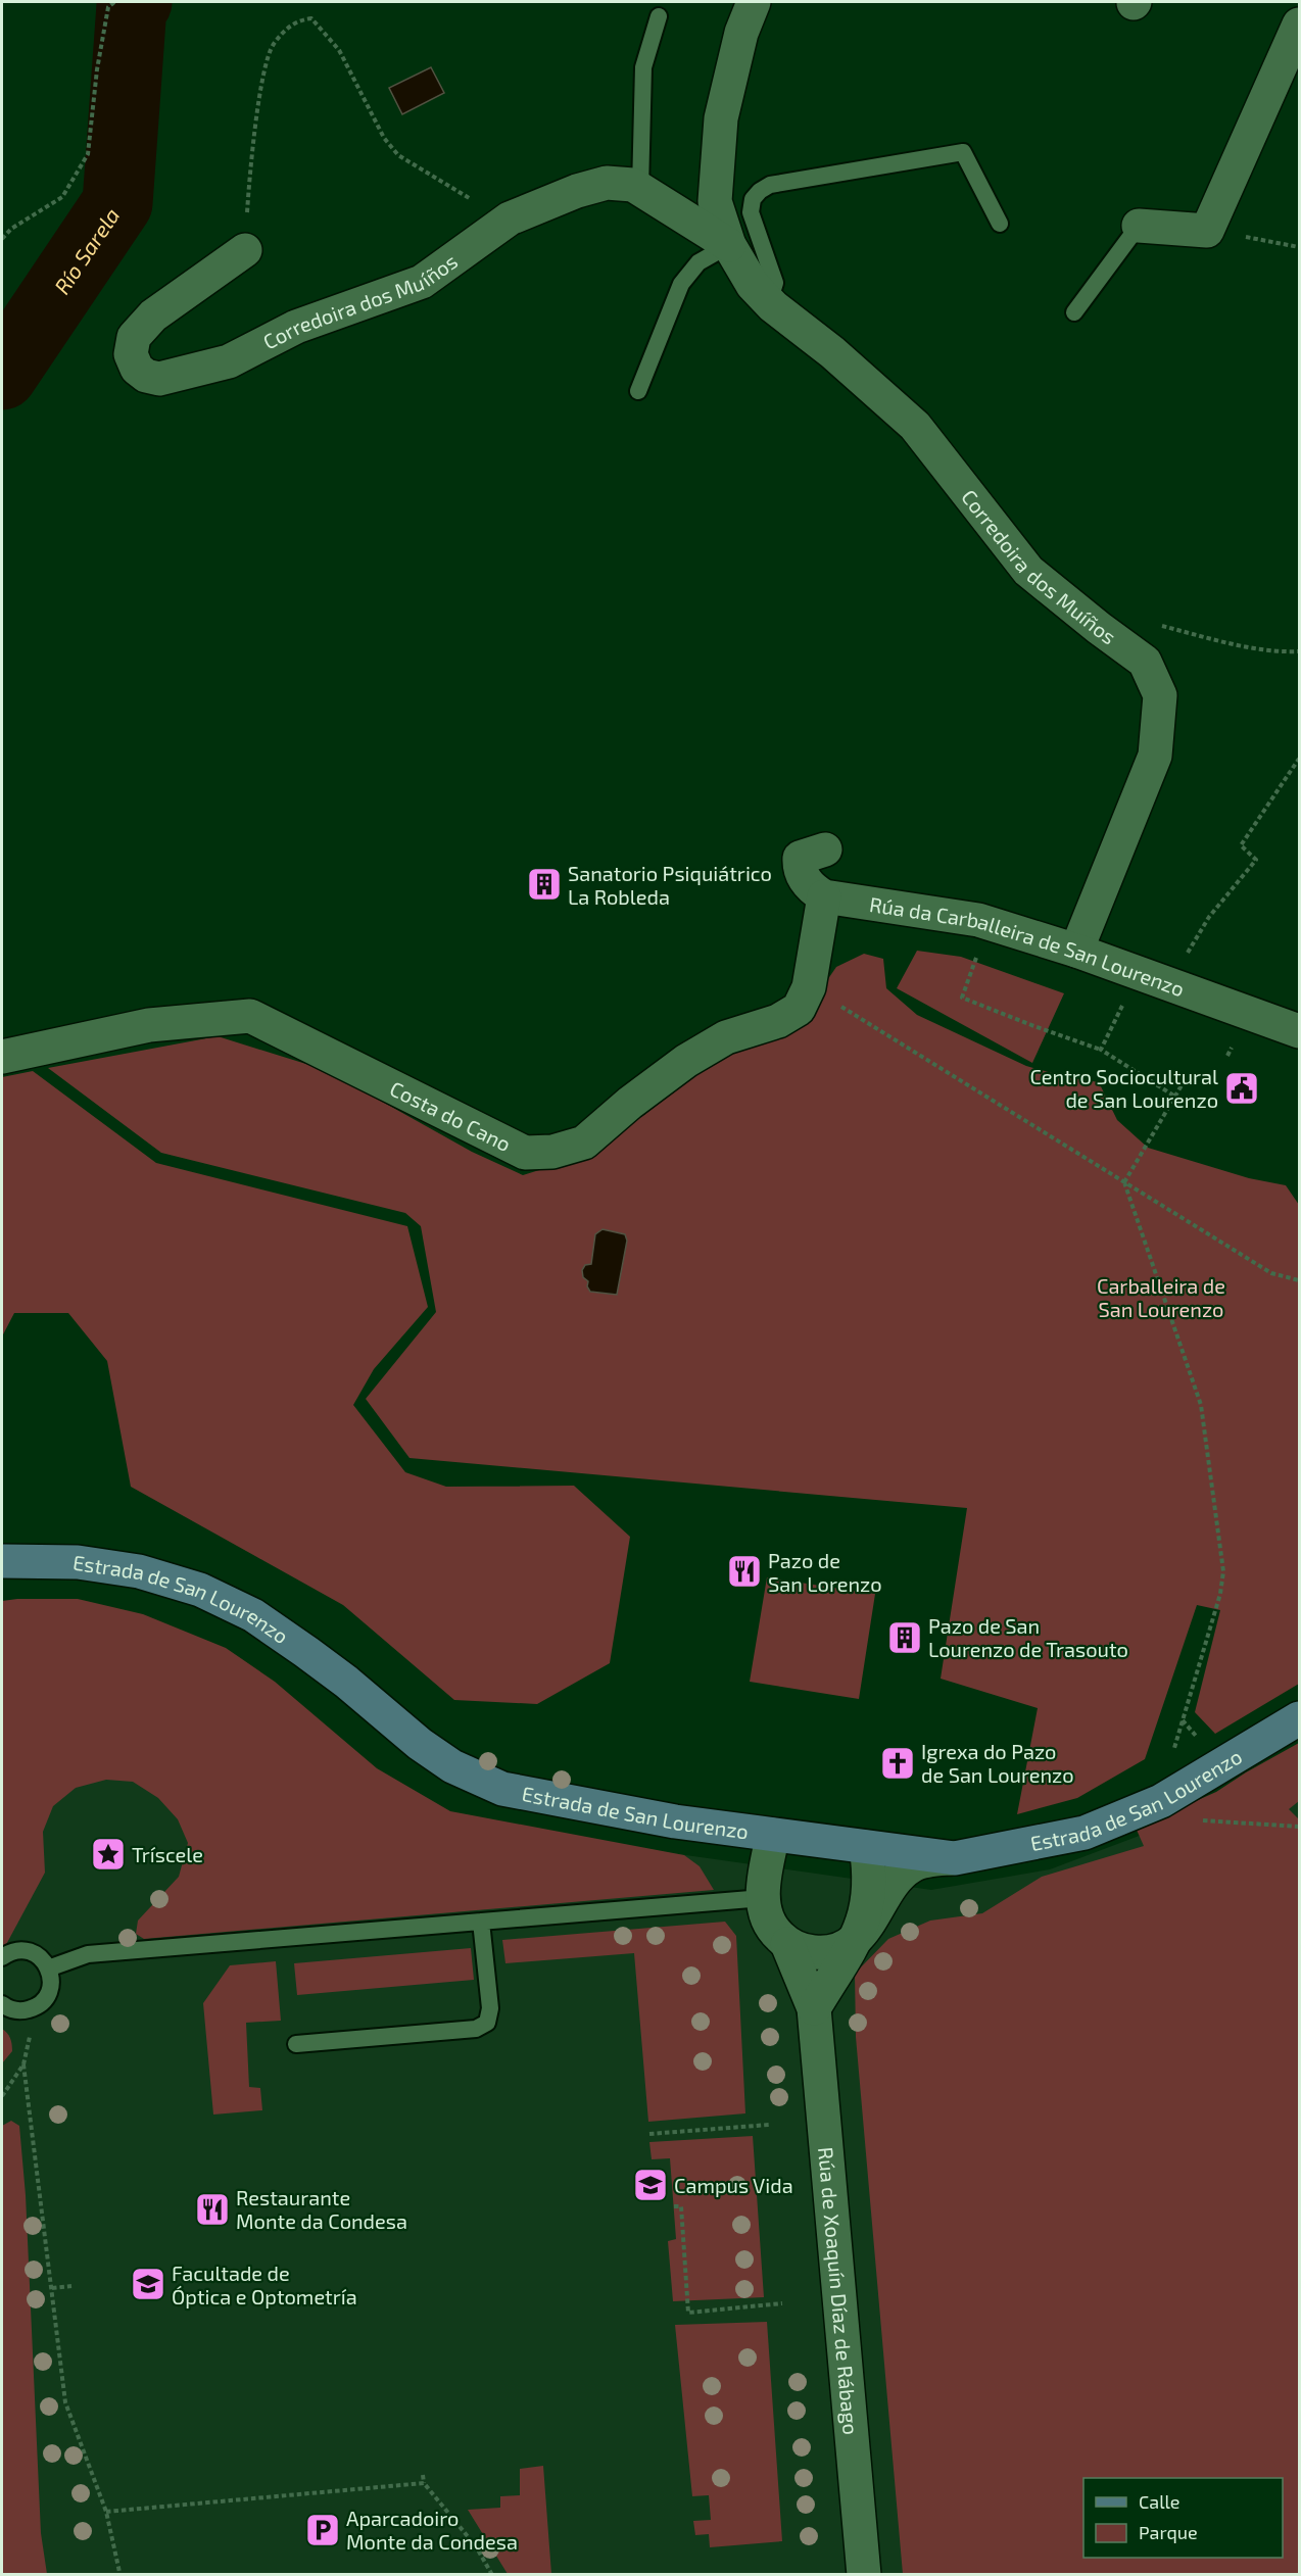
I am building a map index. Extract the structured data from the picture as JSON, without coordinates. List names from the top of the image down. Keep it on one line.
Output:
{"streets":{"street":["Corredoira dos Muíños","Rúa da Carballeira de San Lourenzo","Costa do Cano","Estrada de San Lourenzo","Rúa de Xoaquín Díaz de Rábago"]},"crossings":[["Corredoira dos Muíños","Rúa da Carballeira de San Lourenzo"],["Rúa da Carballeira de San Lourenzo","Costa do Cano"],["Estrada de San Lourenzo","Rúa de Xoaquín Díaz de Rábago"]],"water":["Río Sarela"],"parks":["Carballeira de San Lourenzo"],"places":{"building":["Sanatorio Psiquiátrico La Robleda","Pazo de San Lourenzo de Trasouto"],"public building":["Centro Sociocultural de San Lourenzo"],"restaurant":["Pazo de San Lorenzo","Restaurante Monte da Condesa"],"church":["Igrexa do Pazo de San Lourenzo"],"place":["Tríscele"],"school or university":["Campus Vida","Facultade de Óptica e Optometría"],"parking":["Aparcadoiro Monte da Condesa"]},"legend":["Calle","Parque"]}
